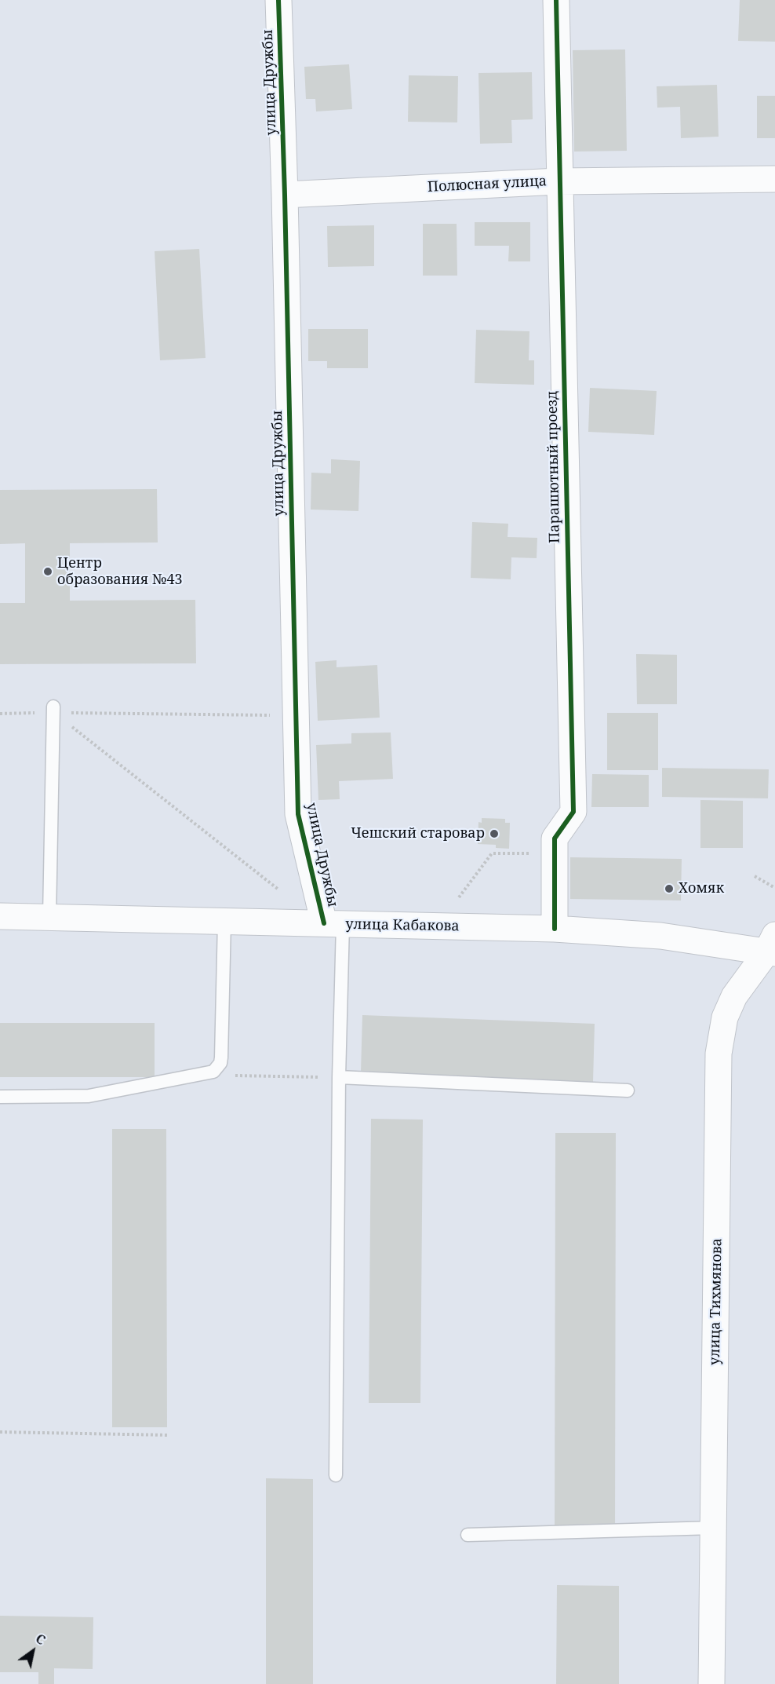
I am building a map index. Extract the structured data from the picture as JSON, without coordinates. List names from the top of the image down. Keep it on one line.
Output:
{"streets":{"street":["улица Дружбы","Полюсная улица","Парашютный проезд","улица Кабакова","улица Тихмянова"]},"crossings":[["улица Дружбы","Полюсная улица"],["улица Дружбы","улица Кабакова"],["Полюсная улица","Парашютный проезд"],["Парашютный проезд","улица Кабакова"],["улица Кабакова","улица Тихмянова"]],"places":["Центр образования №43","Чешский старовар","Хомяк"],"north":"top right"}
